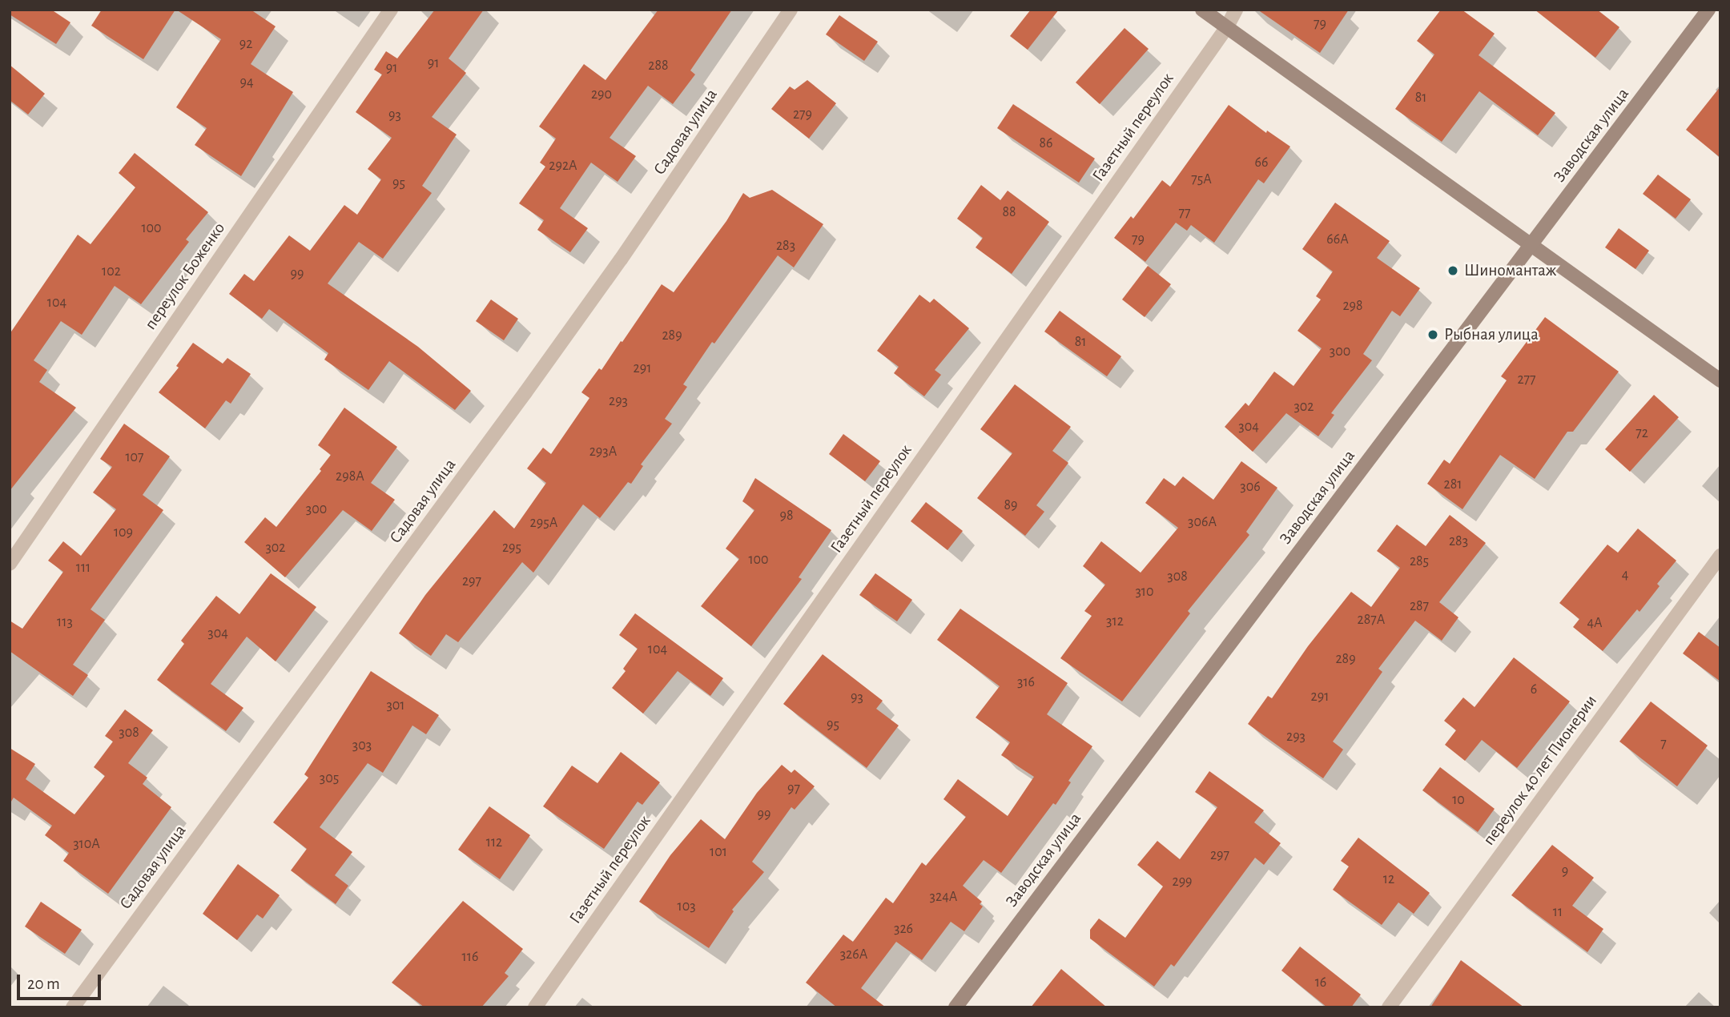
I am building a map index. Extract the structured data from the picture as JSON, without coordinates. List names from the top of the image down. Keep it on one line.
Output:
{"streets":{"main road":["Заводская улица"],"street":["Газетный переулок","Садовая улица","переулок Боженко","переулок 40 лет Пионерии"]},"places":["Шиномантаж","Рыбная улица"],"house_numbers":["79","92","91","288","91","94","290","81","279","93","86","66","292А","75А","95","88","77","100","79","66А","283","102","99","104","298","289","81","300","291","277","293","302","304","72","293А","107","298А","281","306","89","300","98","306А","295А","109","283","302","295","100","285","111","4","308","297","310","287","287А","312","113","4А","304","104","289","316","6","291","93","301","95","308","293","7","303","305","97","10","99","112","310А","101","297","9","12","299","324А","103","11","326","326А","116","16"],"scale_bar":"20 m"}
